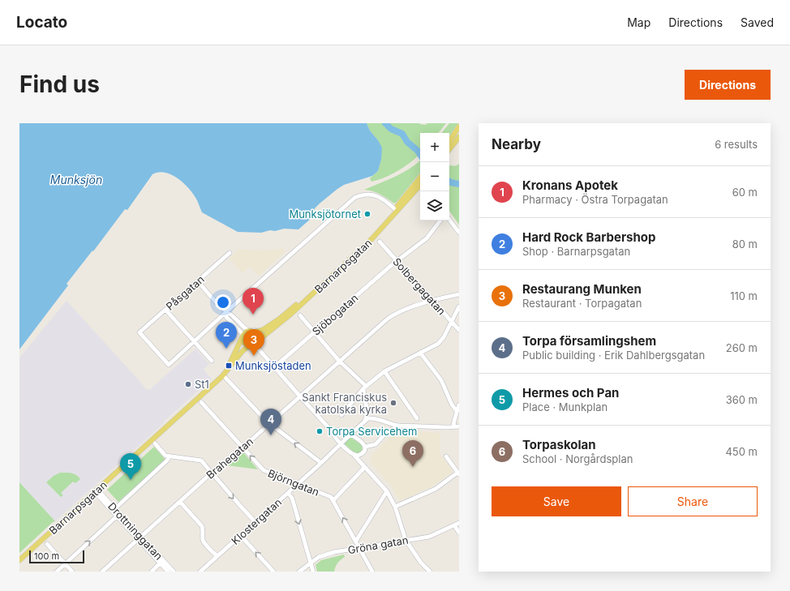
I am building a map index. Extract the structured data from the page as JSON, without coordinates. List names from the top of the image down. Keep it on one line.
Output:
{"streets":{"main road":["Barnarpsgatan"],"street":["Solbergagatan","Påsgatan","Sjöbogatan","Brahegatan","Björngatan","Klostergatan","Drottninggatan","Gröna gatan"]},"crossings":[["Barnarpsgatan","Drottninggatan"],["Solbergagatan","Sjöbogatan"],["Solbergagatan","Brahegatan"],["Brahegatan","Björngatan"],["Brahegatan","Drottninggatan"],["Björngatan","Klostergatan"]],"water":["Munksjön"],"places":{"other":["Munksjötornet","St1","Sankt Franciskus katolska kyrka","Torpa Servicehem"],"transit":["Munksjöstaden"]},"scale_bar":"100 m","page":{"header":"Locato","nav":["Map","Directions","Saved"],"buttons":["Directions",["Save","Share"]],"title":"Find us","heading":["Nearby","6 results"],"map_buttons":["+","−"],"list":[{"mark":"1","name":"Kronans Apotek","note":"Pharmacy · Östra Torpagatan","value":"60 m"},{"mark":"2","name":"Hard Rock Barbershop","note":"Shop · Barnarpsgatan","value":"80 m"},{"mark":"3","name":"Restaurang Munken","note":"Restaurant · Torpagatan","value":"110 m"},{"mark":"4","name":"Torpa församlingshem","note":"Public building · Erik Dahlbergsgatan","value":"260 m"},{"mark":"5","name":"Hermes och Pan","note":"Place · Munkplan","value":"360 m"},{"mark":"6","name":"Torpaskolan","note":"School · Norgårdsplan","value":"450 m"}],"pins":["1","2","3","4","6","5"],"scale":"100 m"}}
